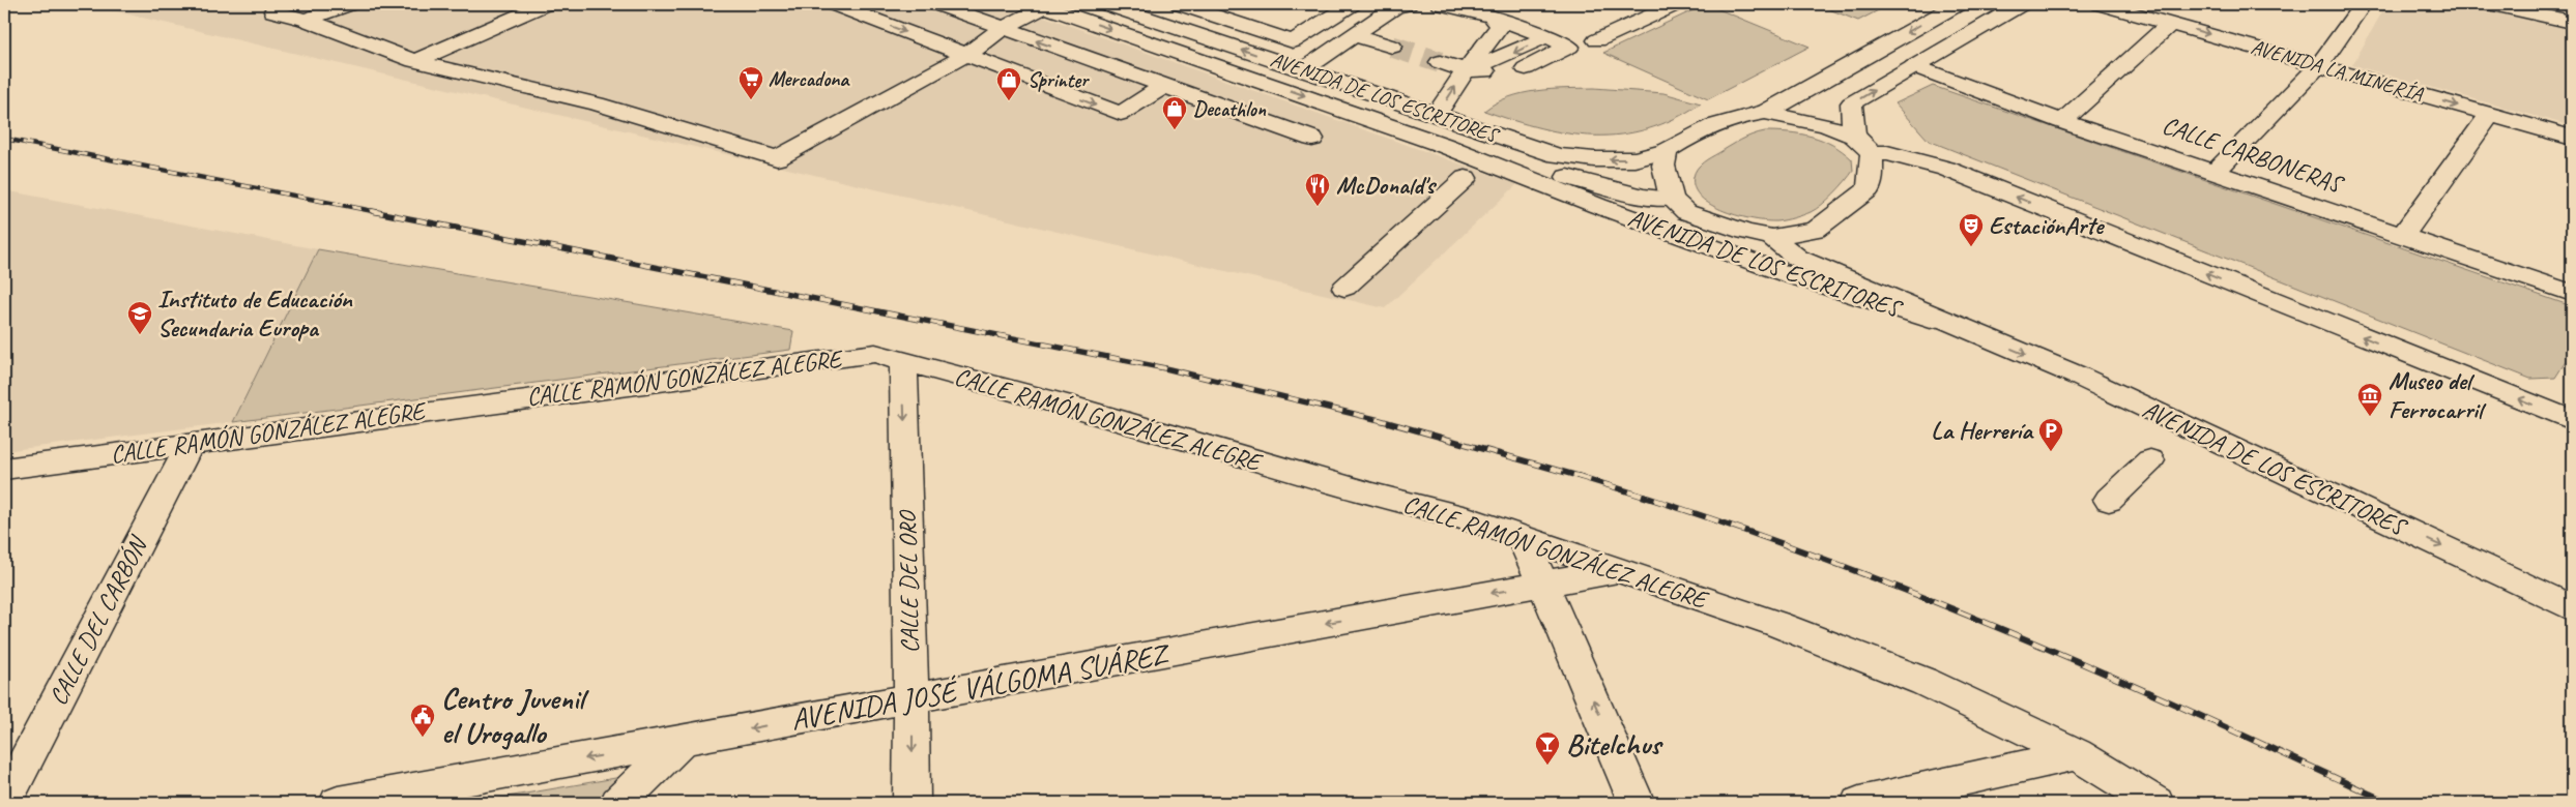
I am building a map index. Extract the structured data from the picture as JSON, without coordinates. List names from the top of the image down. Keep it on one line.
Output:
{"streets":{"street":["AVENIDA LA MINERÍA","AVENIDA DE LOS ESCRITORES","CALLE CARBONERAS","CALLE RAMÓN GONZÁLEZ ALEGRE","CALLE DEL ORO","CALLE DEL CARBÓN","AVENIDA JOSÉ VÁLGOMA SUÁREZ"]},"crossings":[["CALLE RAMÓN GONZÁLEZ ALEGRE","CALLE DEL ORO"],["CALLE RAMÓN GONZÁLEZ ALEGRE","CALLE DEL CARBÓN"],["CALLE RAMÓN GONZÁLEZ ALEGRE","AVENIDA JOSÉ VÁLGOMA SUÁREZ"],["CALLE DEL ORO","AVENIDA JOSÉ VÁLGOMA SUÁREZ"]],"one_way":["CALLE DEL ORO","AVENIDA JOSÉ VÁLGOMA SUÁREZ"],"places":{"supermarket":["Mercadona"],"shop":["Sprinter","Decathlon"],"restaurant":["McDonald's"],"theatre":["EstaciónArte"],"school or university":["Instituto de Educación Secundaria Europa"],"museum":["Museo del Ferrocarril"],"parking":["La Herrería"],"public building":["Centro Juvenil el Urogallo"],"bar":["Bitelchus"]}}
